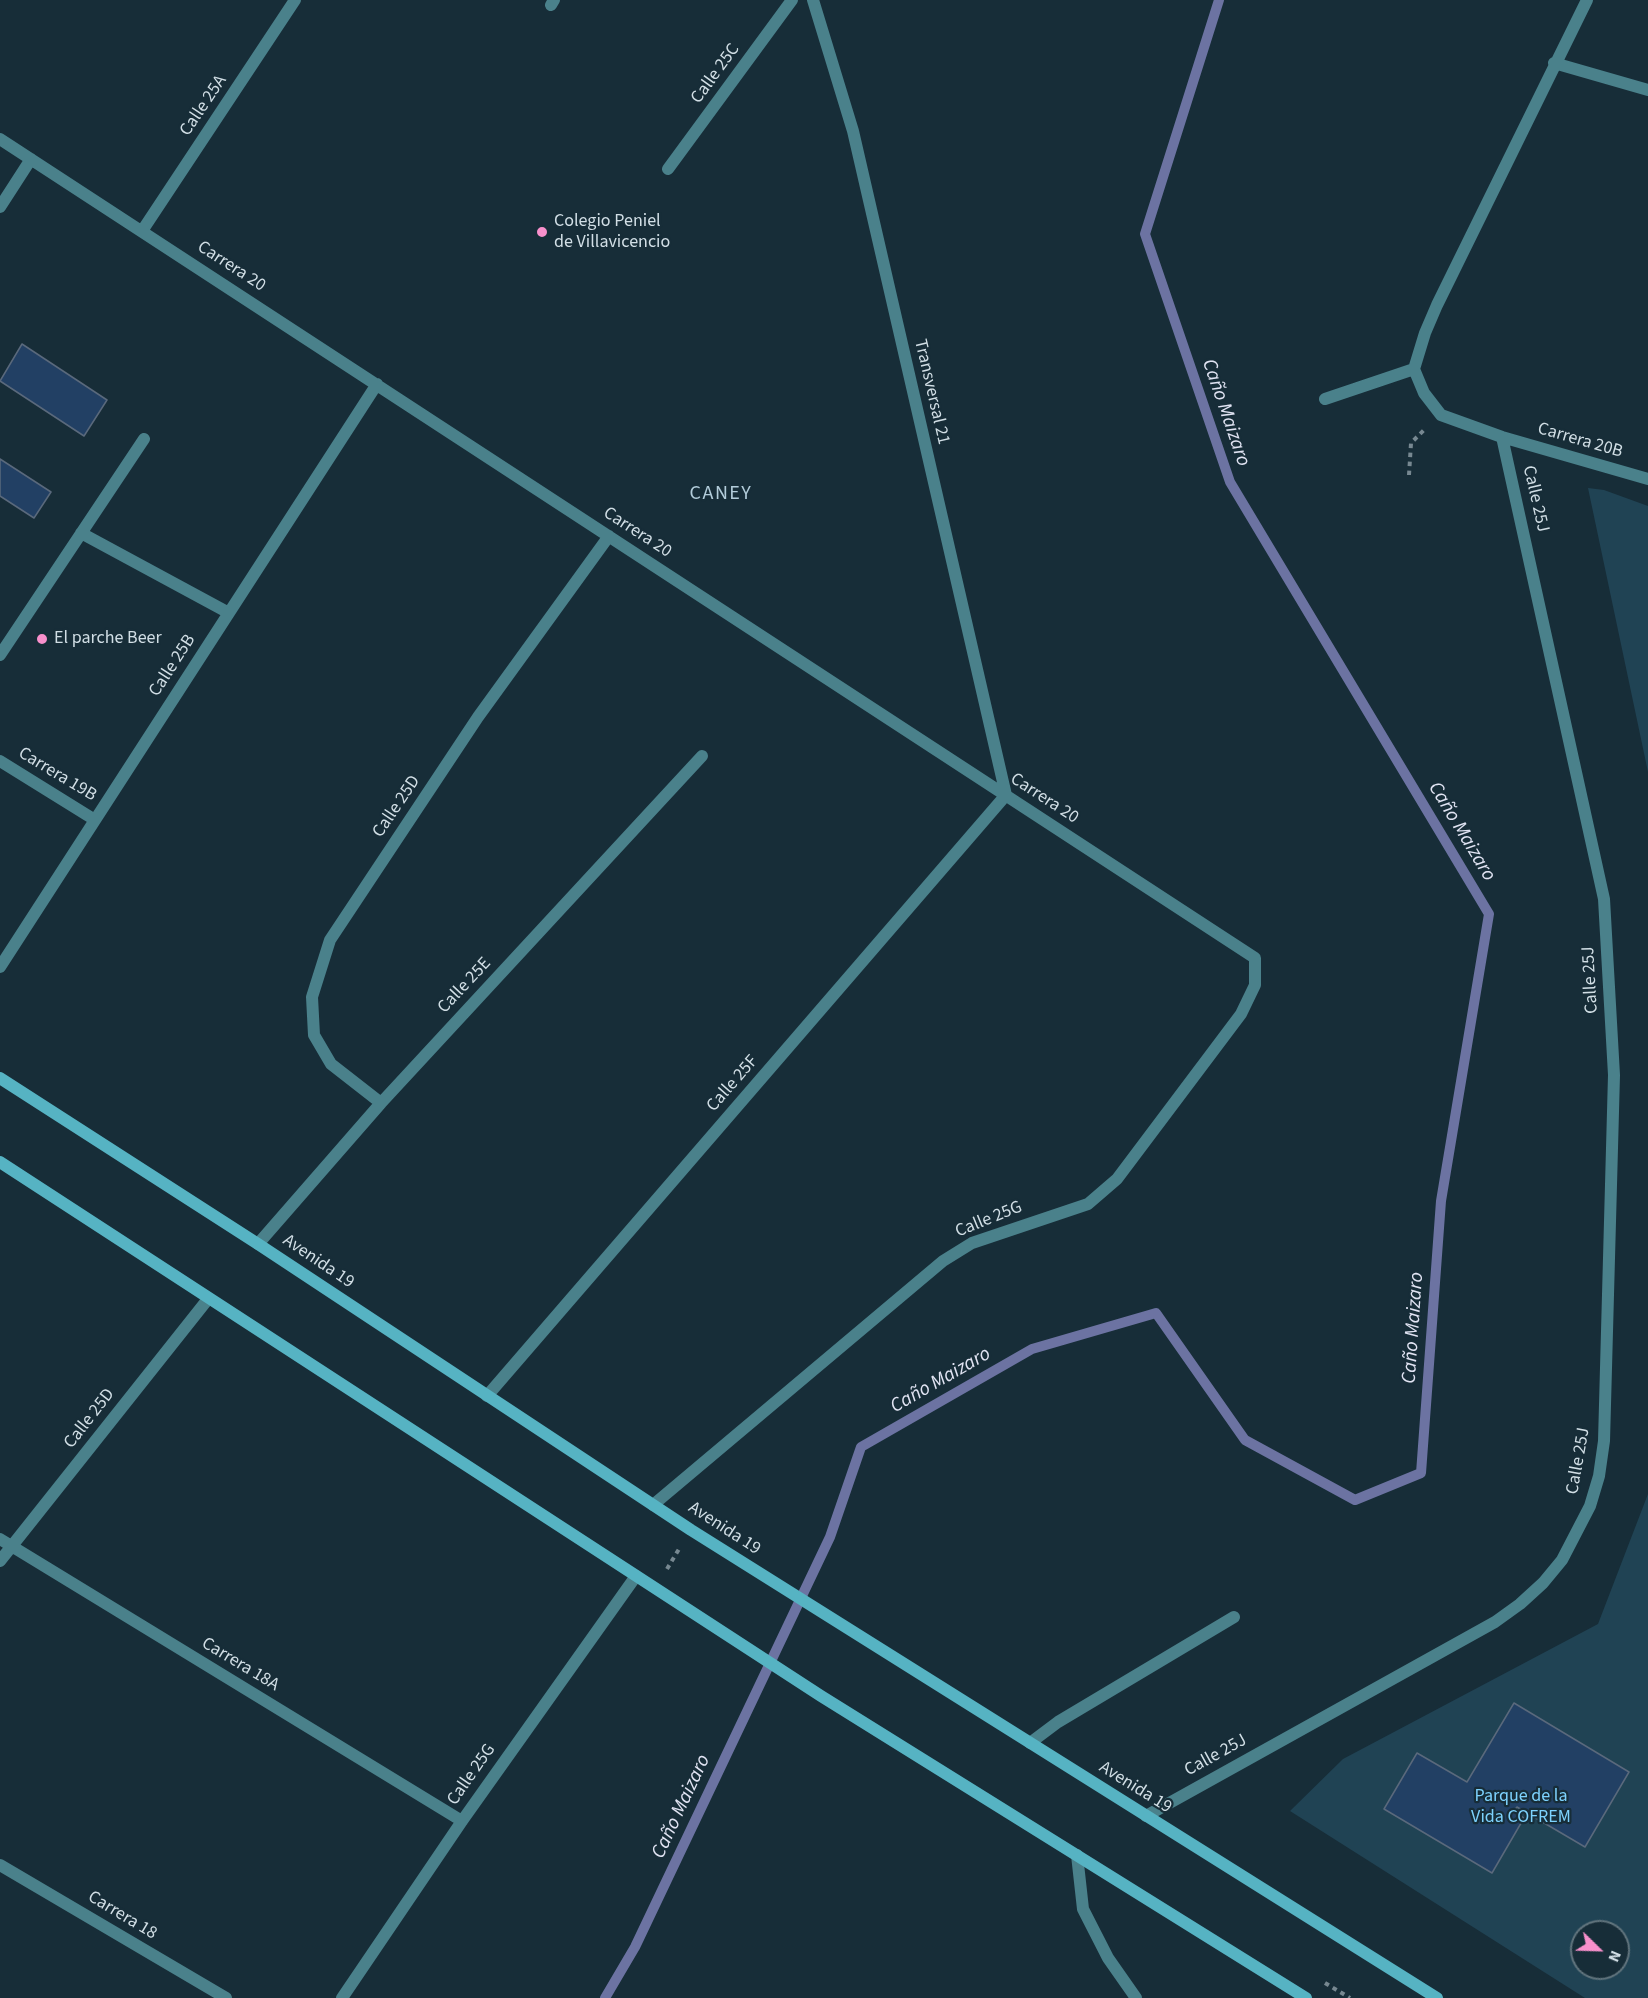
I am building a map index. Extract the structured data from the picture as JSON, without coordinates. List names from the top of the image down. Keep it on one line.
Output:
{"streets":{"main road":["Avenida 19"],"street":["Calle 25C","Calle 25A","Carrera 20","Transversal 21","Carrera 20B","Calle 25J","Calle 25B","Carrera 19B","Calle 25D","Calle 25E","Calle 25F","Calle 25G","Carrera 18A","Carrera 18"]},"crossings":[["Calle 25A","Carrera 20"],["Carrera 20","Transversal 21"],["Carrera 20","Calle 25B"],["Carrera 20","Calle 25D"],["Carrera 20","Calle 25F"],["Carrera 20","Calle 25G"],["Transversal 21","Calle 25F"],["Carrera 20B","Calle 25J"],["Calle 25J","Avenida 19"],["Calle 25B","Carrera 19B"],["Calle 25D","Calle 25E"],["Calle 25D","Carrera 18A"],["Calle 25E","Avenida 19"],["Calle 25F","Avenida 19"],["Calle 25G","Avenida 19"],["Calle 25G","Carrera 18A"]],"districts":["CANEY"],"water":["Caño Maizaro"],"parks":["Parque de la Vida COFREM"],"places":["Colegio Peniel de Villavicencio","El parche Beer"],"north":"bottom right"}
